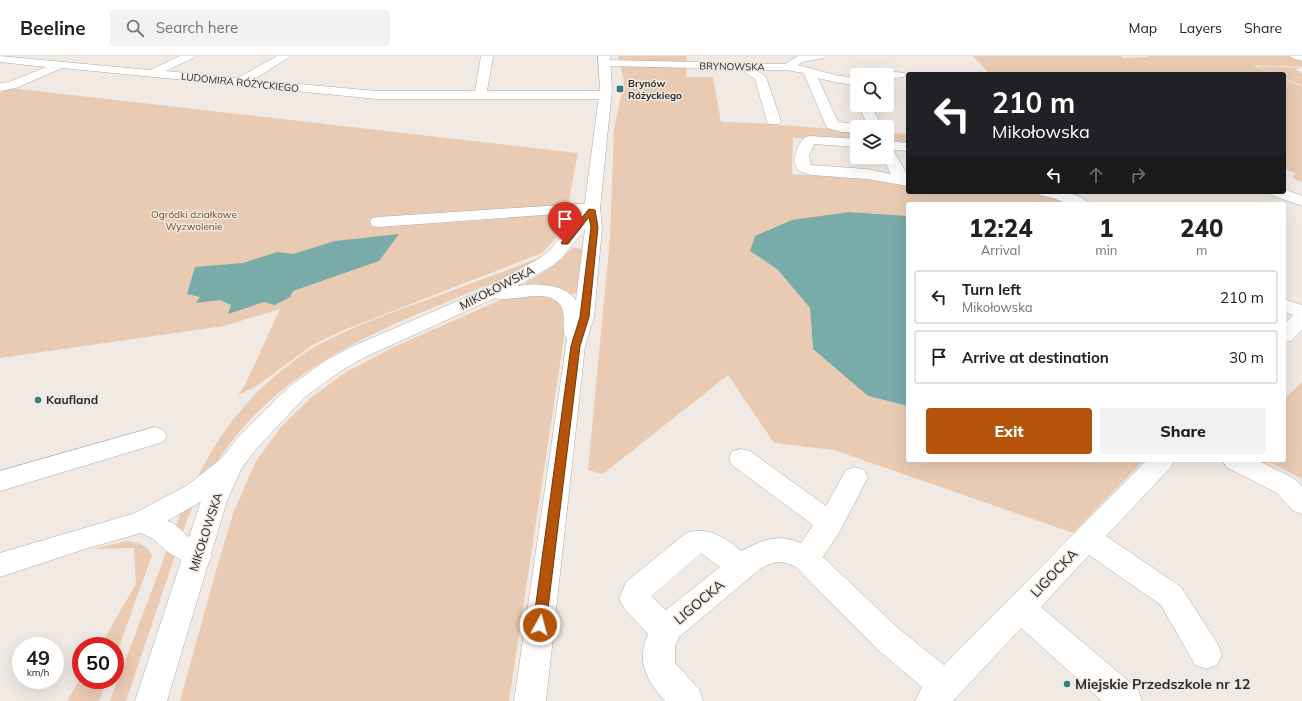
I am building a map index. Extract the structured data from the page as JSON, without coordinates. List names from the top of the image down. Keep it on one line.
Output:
{"streets":{"main road":["BRYNOWSKA","LUDOMIRA RÓŻYCKIEGO","MIKOŁOWSKA","LIGOCKA"]},"crossings":[["BRYNOWSKA","LUDOMIRA RÓŻYCKIEGO"],["BRYNOWSKA","MIKOŁOWSKA"]],"parks":["Ogródki działkowe Wyzwolenie"],"places":{"transit":["Brynów Różyckiego"],"other":["Kaufland","Miejskie Przedszkole nr 12"]},"page":{"header":"Beeline","search":"Search here","nav":["Map","Layers","Share"],"turn":["210 m","Mikołowska"],"eta":["12:24","Arrival","1","min","240","m"],"list":[{"name":"Turn left","note":"Mikołowska","value":"210 m"},{"name":"Arrive at destination","value":"30 m"}],"buttons":["Exit","Share"],"speed":"49 km/h","limit":"50"}}
